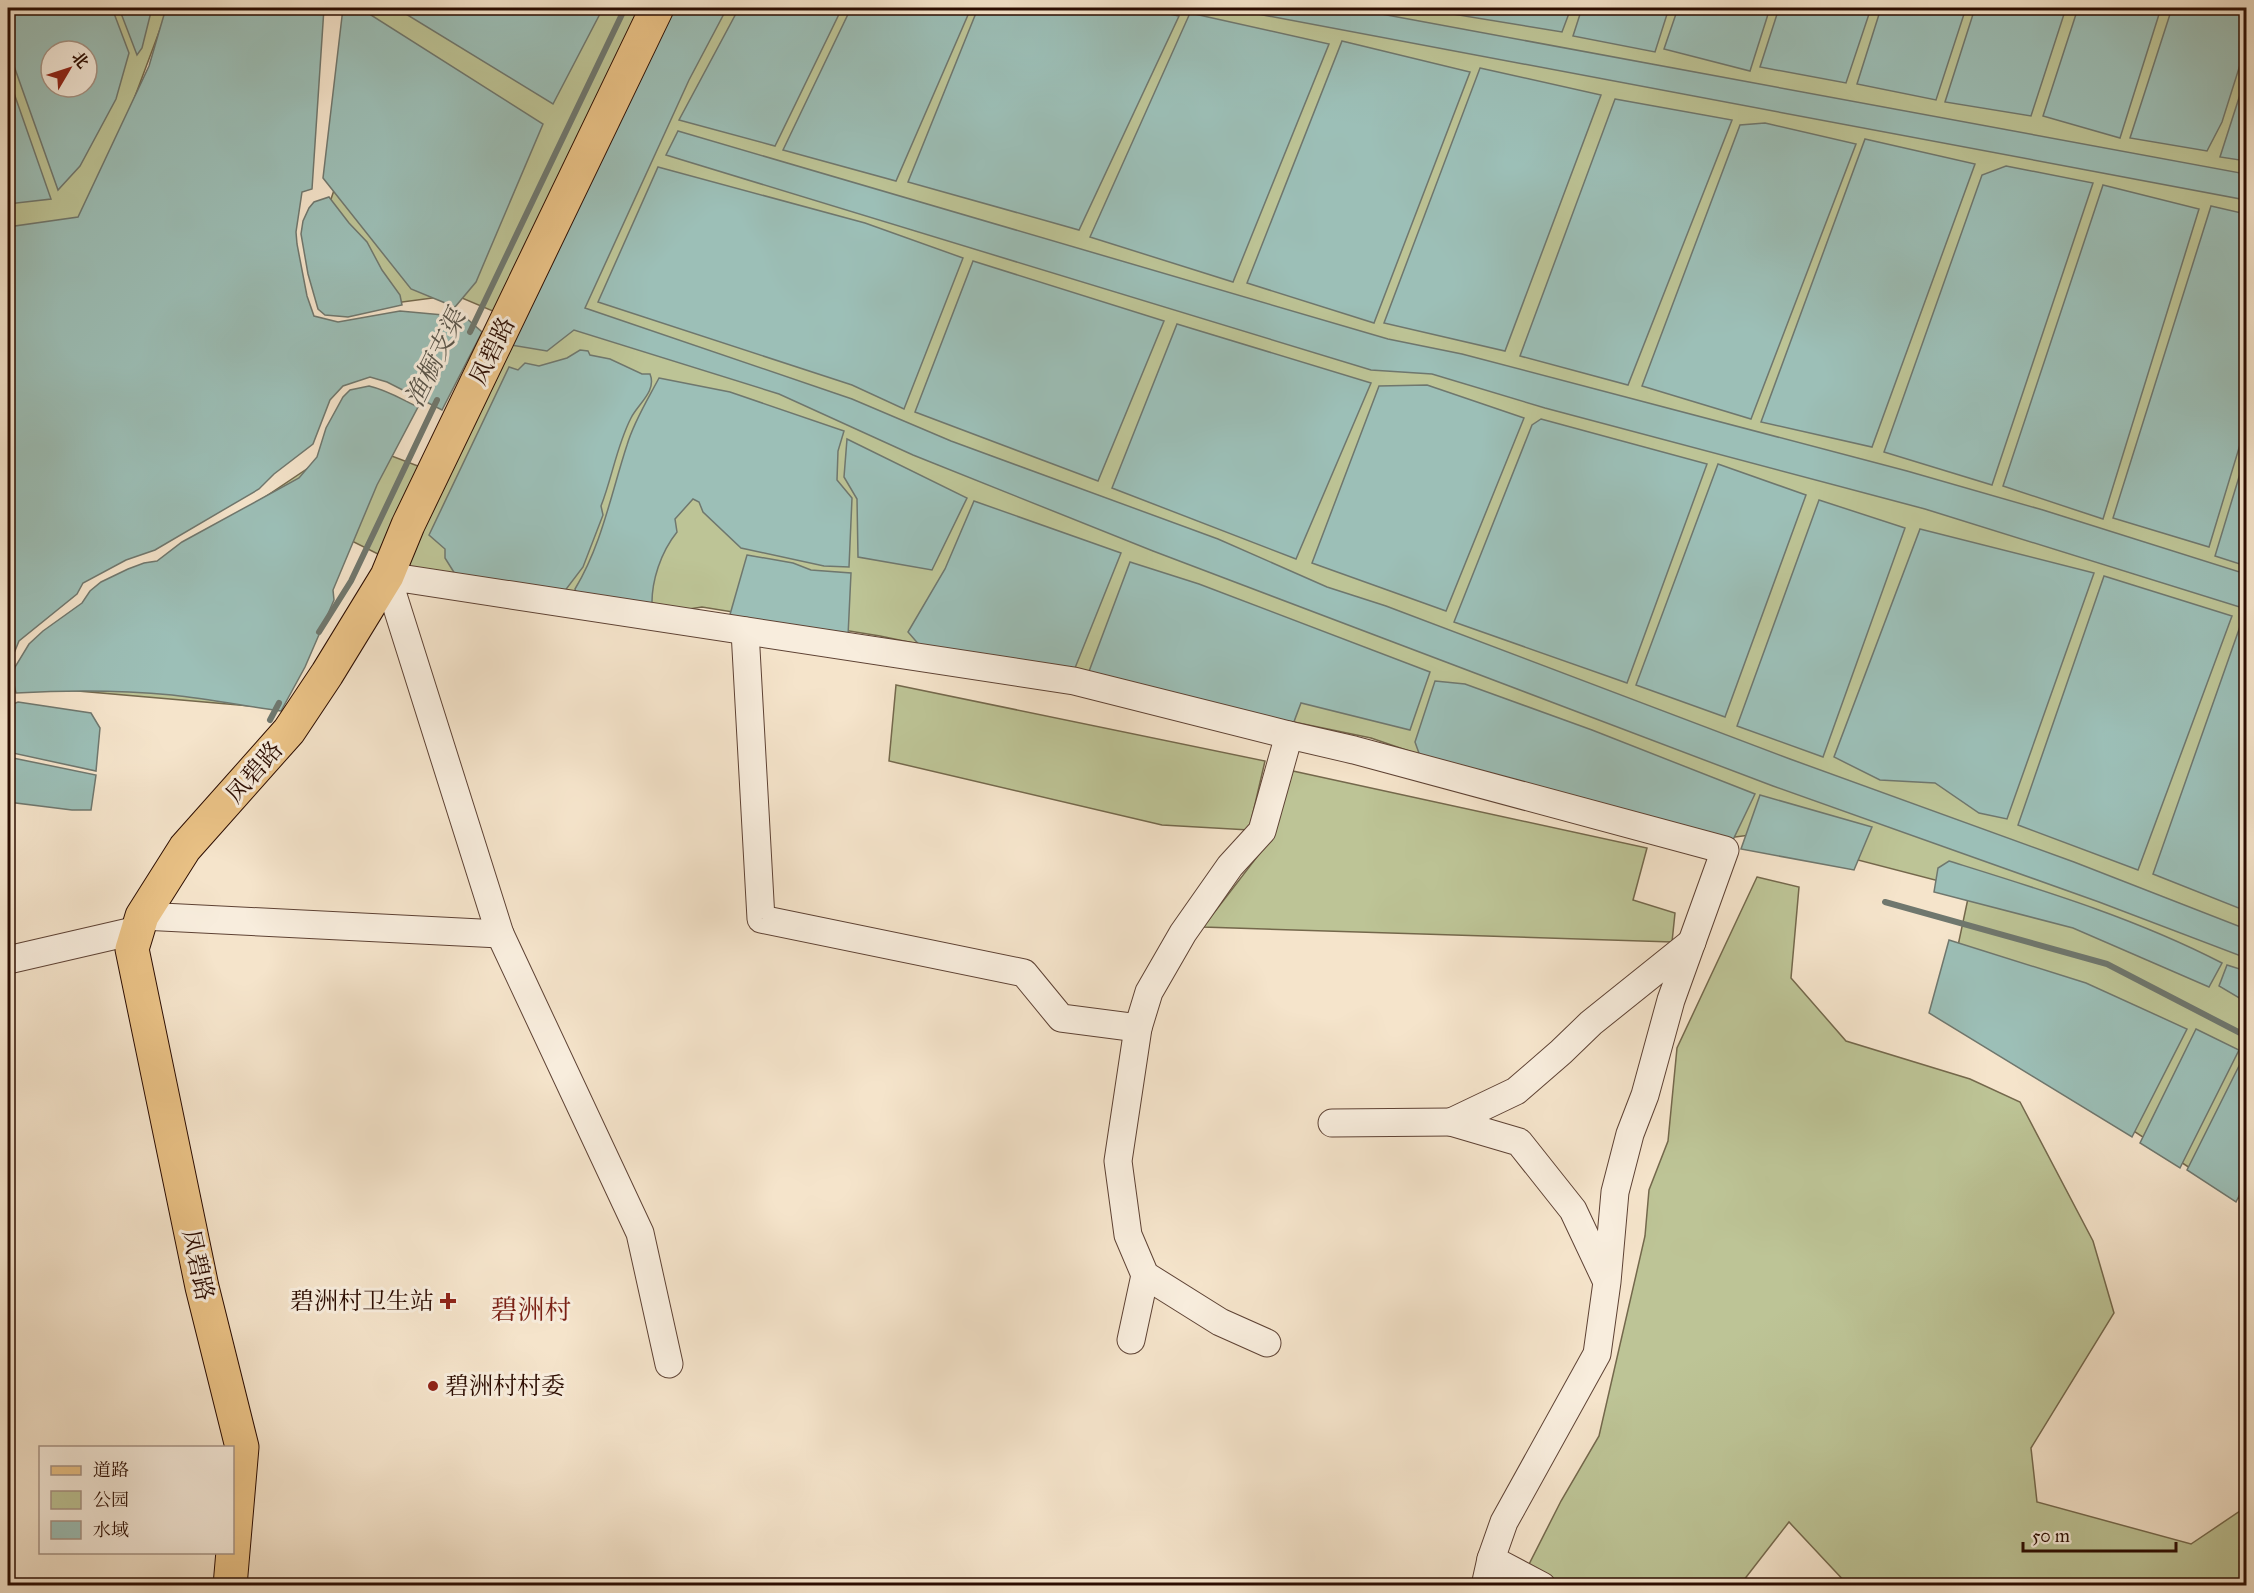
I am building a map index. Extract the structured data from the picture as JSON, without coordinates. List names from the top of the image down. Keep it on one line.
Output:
{"streets":{"main road":["凤碧路"]},"districts":["碧洲村"],"water":["渔橱支渠"],"places":{"health":["碧洲村卫生站"],"other":["碧洲村村委"]},"legend":["道路","公园","水域"],"scale_bar":"50 m","north":"top right"}
